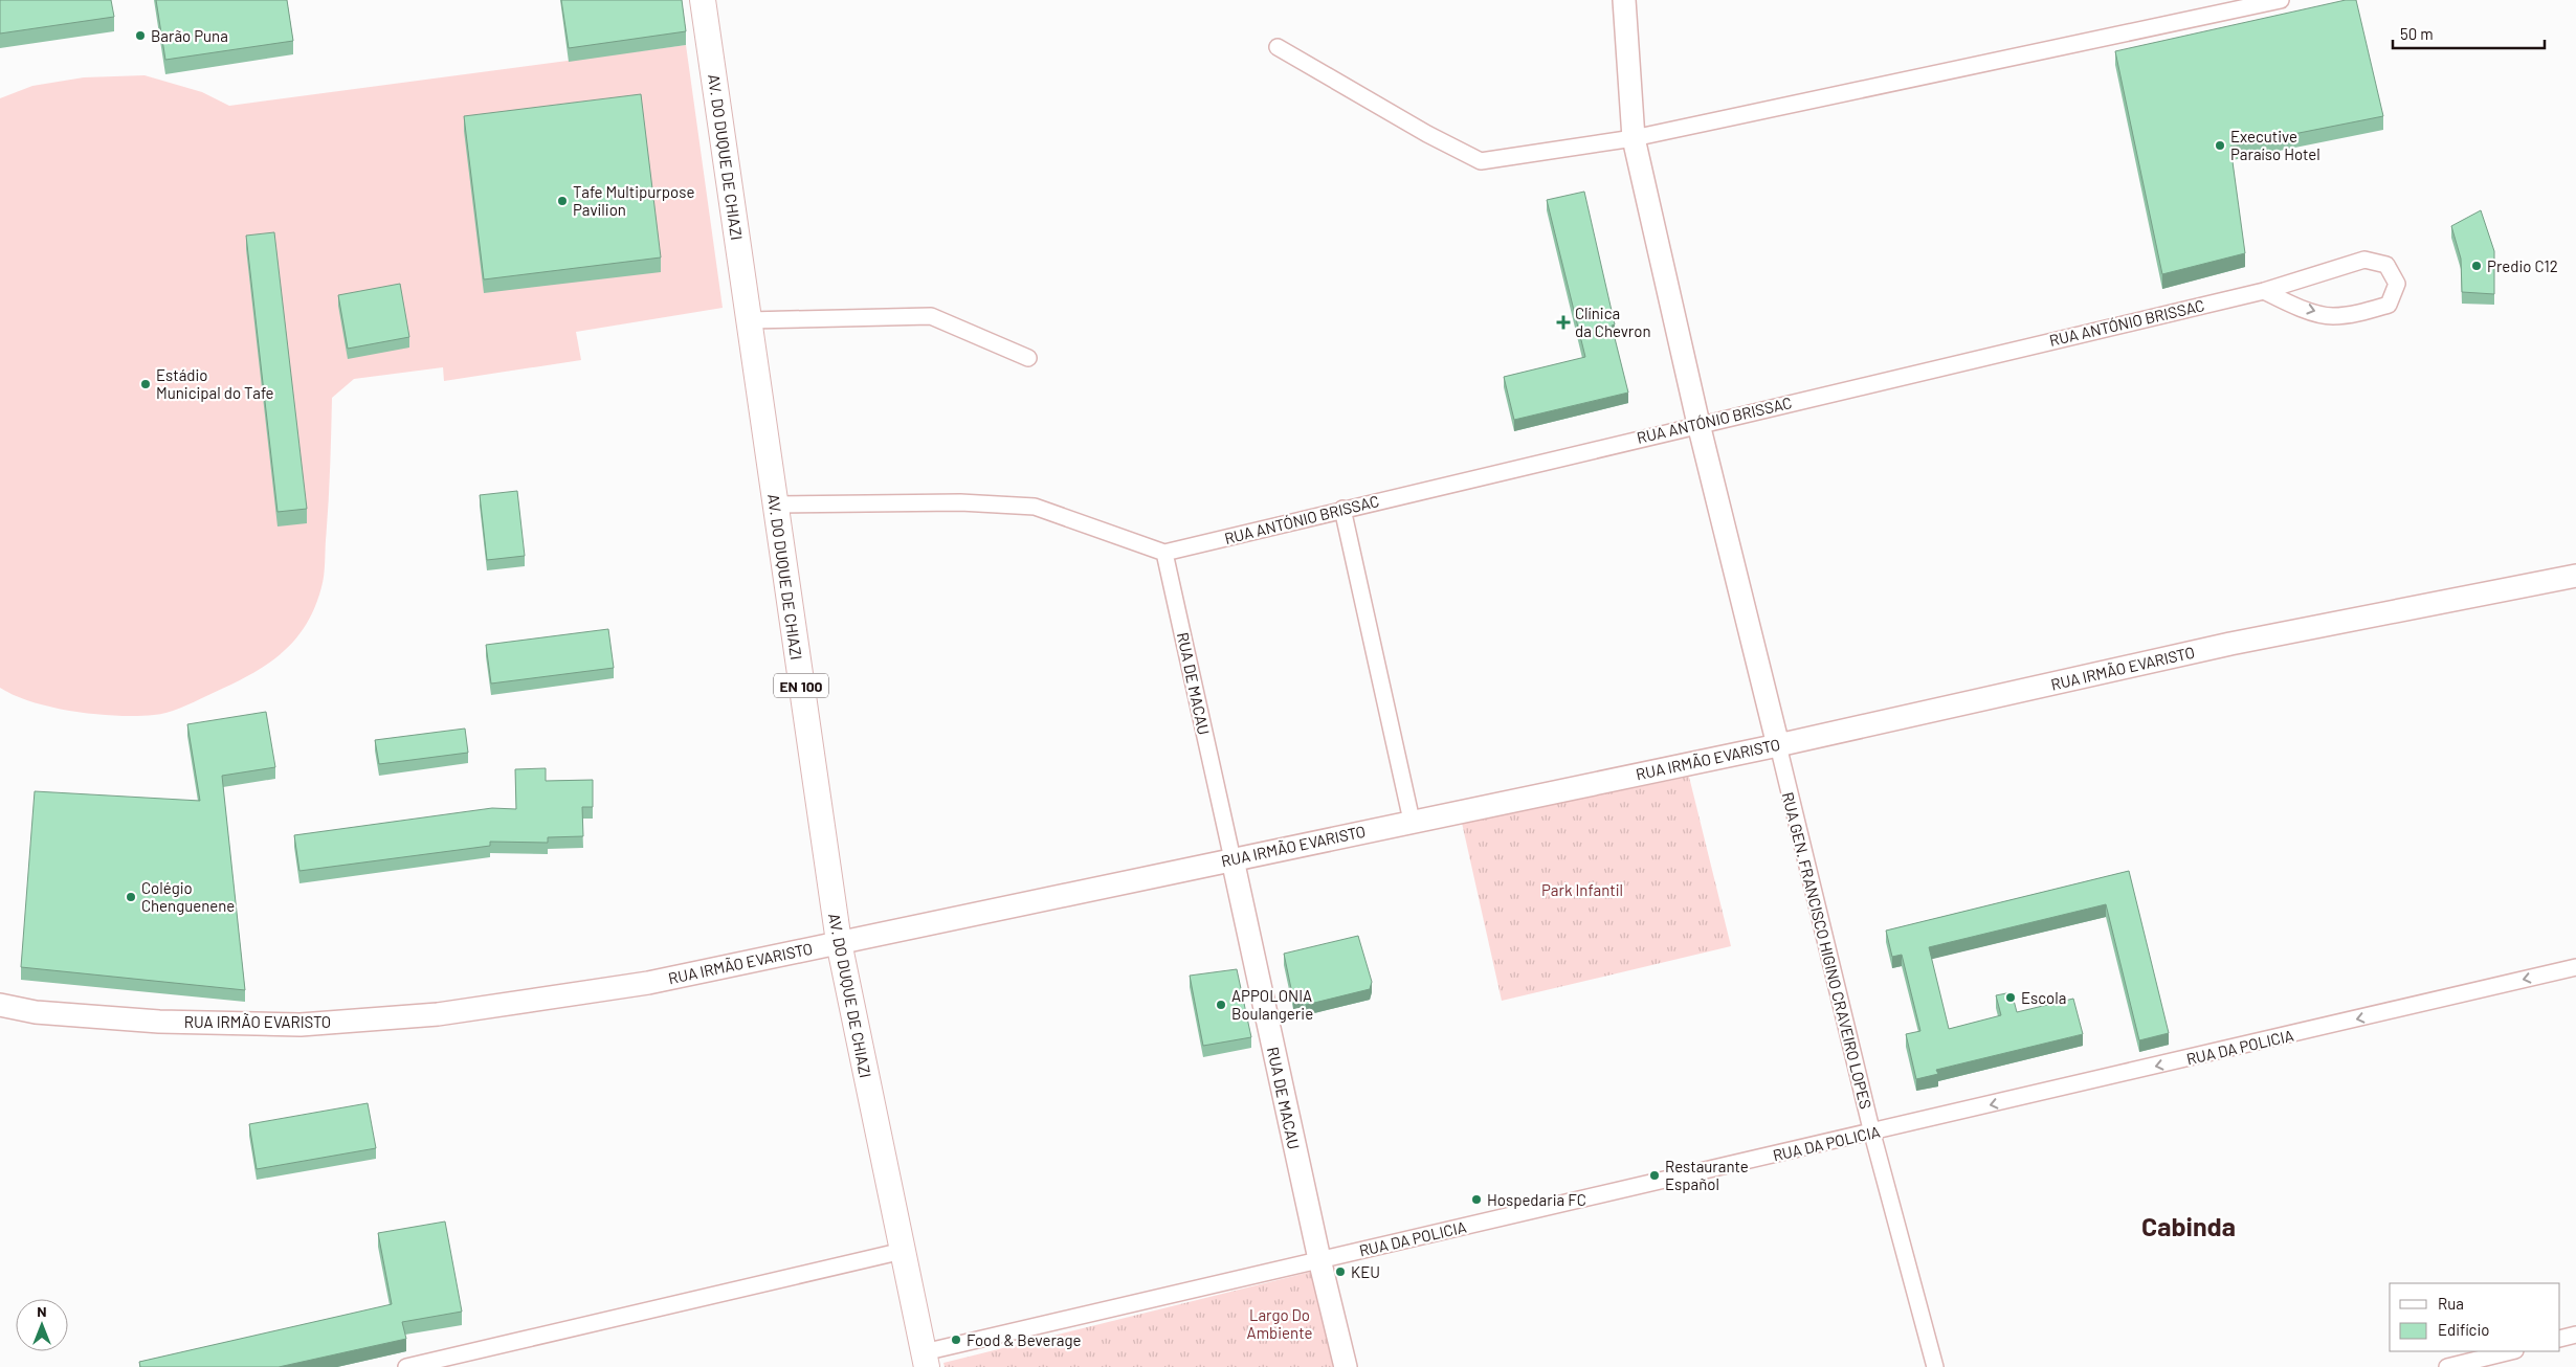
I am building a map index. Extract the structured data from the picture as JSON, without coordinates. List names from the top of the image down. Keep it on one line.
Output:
{"streets":{"main road":["AV. DO DUQUE DE CHIAZI","EN 100"],"street":["RUA ANTÓNIO BRISSAC","RUA IRMÃO EVARISTO","RUA DE MACAU","RUA GEN. FRANCISCO HIGINO CRAVEIRO LOPES","RUA DA POLICIA"]},"crossings":[["AV. DO DUQUE DE CHIAZI","RUA IRMÃO EVARISTO"],["AV. DO DUQUE DE CHIAZI","RUA DA POLICIA"],["RUA ANTÓNIO BRISSAC","RUA DE MACAU"],["RUA IRMÃO EVARISTO","RUA DE MACAU"],["RUA IRMÃO EVARISTO","RUA GEN. FRANCISCO HIGINO CRAVEIRO LOPES"],["RUA DE MACAU","RUA DA POLICIA"],["RUA GEN. FRANCISCO HIGINO CRAVEIRO LOPES","RUA DA POLICIA"]],"one_way":["RUA DA POLICIA"],"districts":["Cabinda"],"parks":["Park Infantil","Largo Do Ambiente"],"places":{"other":["Barão Puna","Executive Paraíso Hotel","Tafe Multipurpose Pavilion","Predio C12","Estádio Municipal do Tafe","Colégio Chenguenene","Escola","APPOLONIA Boulangerie","Restaurante Español","Hospedaria FC","KEU","Food & Beverage"],"health":["Clínica da Chevron"]},"legend":["Rua","Edifício"],"scale_bar":"50 m","north":"top"}
